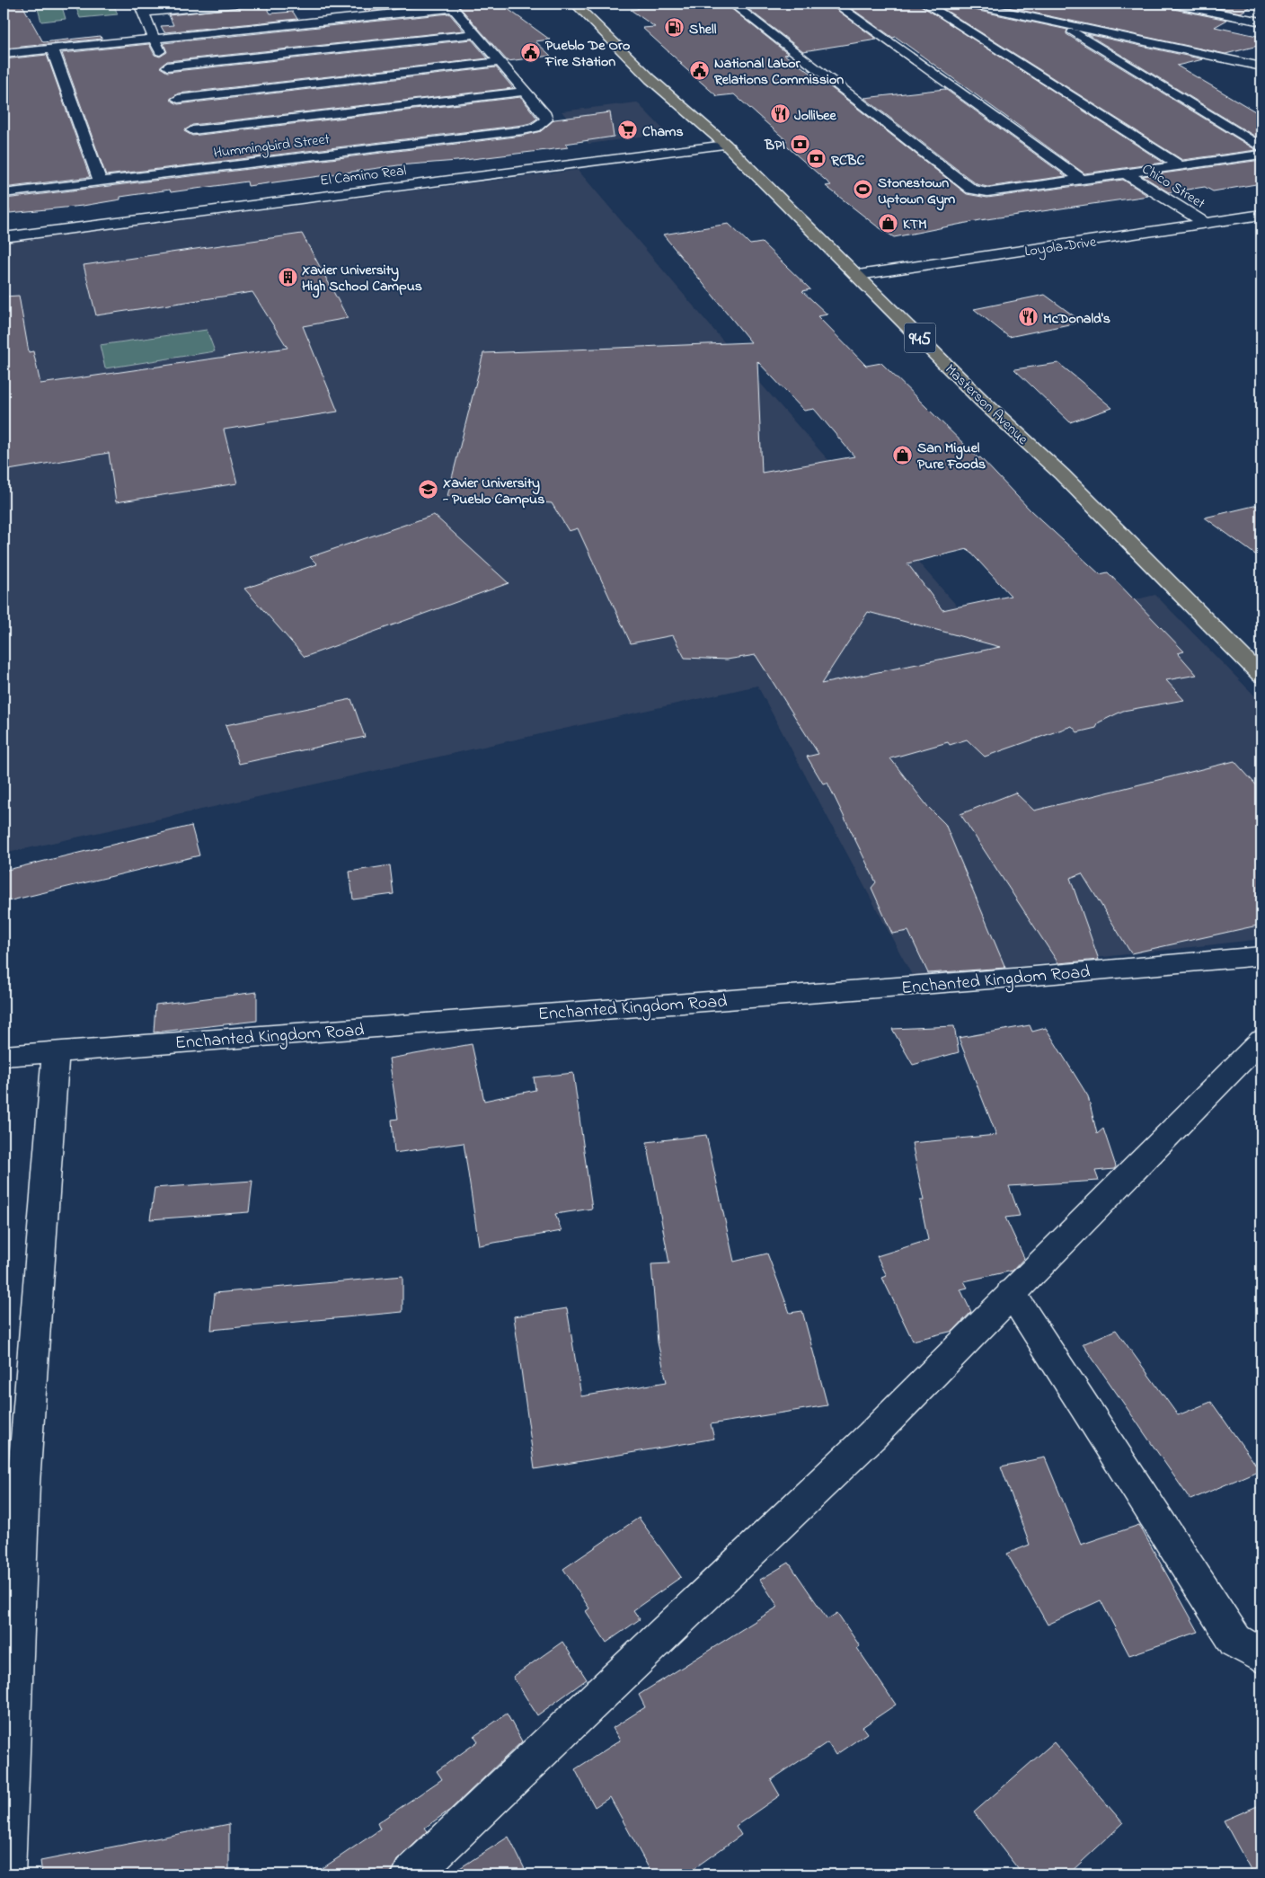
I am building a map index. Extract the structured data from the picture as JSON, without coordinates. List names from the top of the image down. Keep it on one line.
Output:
{"streets":{"main road":["945","Masterson Avenue"],"street":["Hummingbird Street","El Camino Real","Chico Street","Loyola Drive","Enchanted Kingdom Road"]},"crossings":[["El Camino Real","Masterson Avenue"],["Chico Street","Loyola Drive"],["Loyola Drive","Masterson Avenue"]],"places":{"fuel station":["Shell"],"public building":["Pueblo De Oro Fire Station","National Labor Relations Commission"],"restaurant":["Jollibee","McDonald's"],"supermarket":["Chams"],"bank":["BPI","RCBC"],"sports":["Stonestown Uptown Gym"],"shop":["KTM","San Miguel Pure Foods"],"building":["Xavier University High School Campus"],"school or university":["Xavier University - Pueblo Campus"]}}
